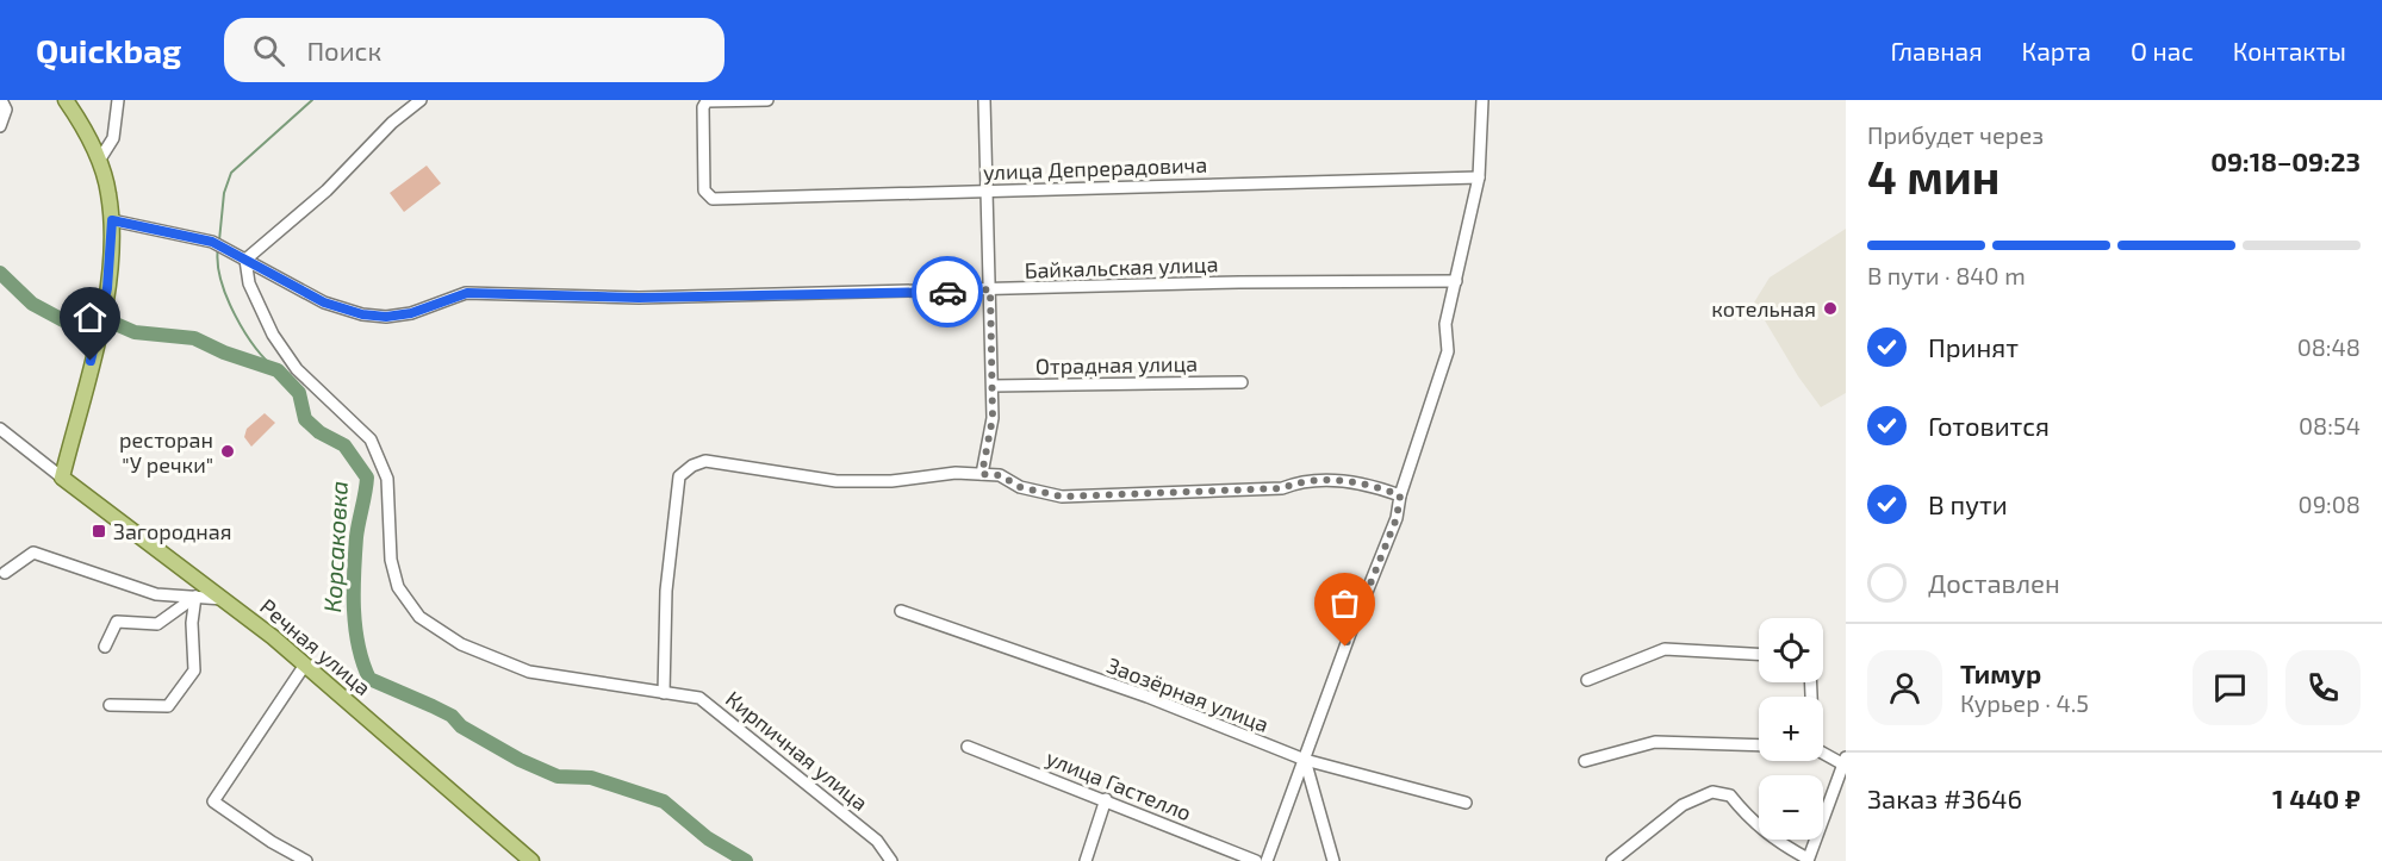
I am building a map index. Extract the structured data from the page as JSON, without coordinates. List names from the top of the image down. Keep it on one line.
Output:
{"streets":{"main road":["Речная улица"],"street":["улица Депрерадовича","Байкальская улица","Отрадная улица","Заозёрная улица","Кирпичная улица","улица Гастелло"]},"crossings":[["Байкальская улица","Кирпичная улица"]],"water":["Корсаковка"],"places":{"other":["котельная","ресторан \"У речки\""],"transit":["Загородная"]},"page":{"header":"Quickbag","search":"Поиск","nav":["Главная","Карта","О нас","Контакты"],"heading":["4 мин","Прибудет через","09:18–09:23"],"panel":["Тимур","Курьер · 4.5","Заказ #3646","1 440 ₽"],"bar":"В пути · 840 m","list":[["Принят","08:48"],["Готовится","08:54"],["В пути","09:08"],"Доставлен"],"map_buttons":["+","−"]}}
